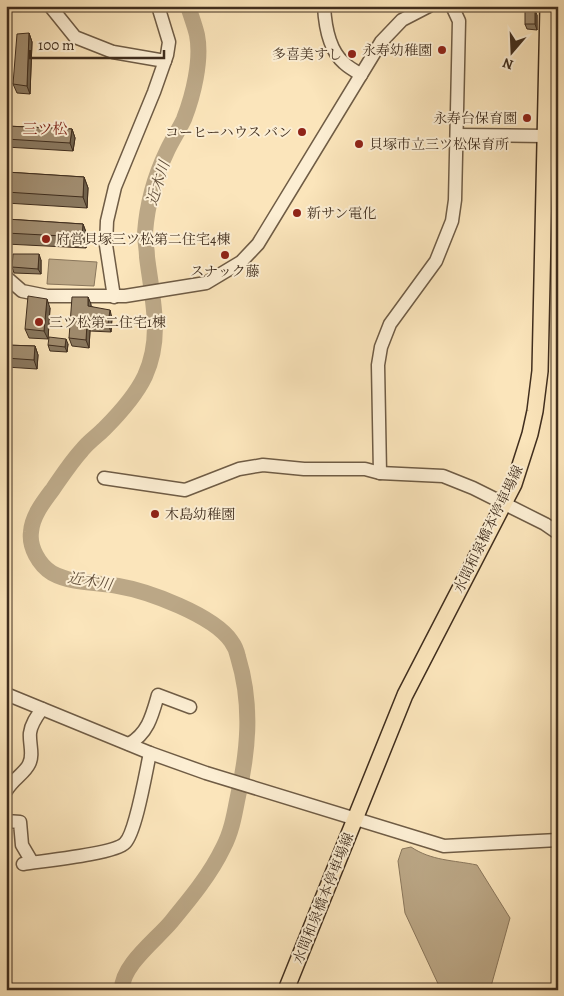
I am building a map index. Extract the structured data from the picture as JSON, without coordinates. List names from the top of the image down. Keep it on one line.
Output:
{"streets":{"main road":["水間和泉橋本停車場線"]},"districts":["三ツ松"],"water":["近木川"],"places":["永寿幼稚園","多喜美すし","永寿台保育園","コーヒーハウス バン","貝塚市立三ツ松保育所","新サン電化","府営貝塚三ツ松第二住宅4棟","スナック藤","三ツ松第二住宅1棟","木島幼稚園"],"scale_bar":"100 m","north":"bottom"}
